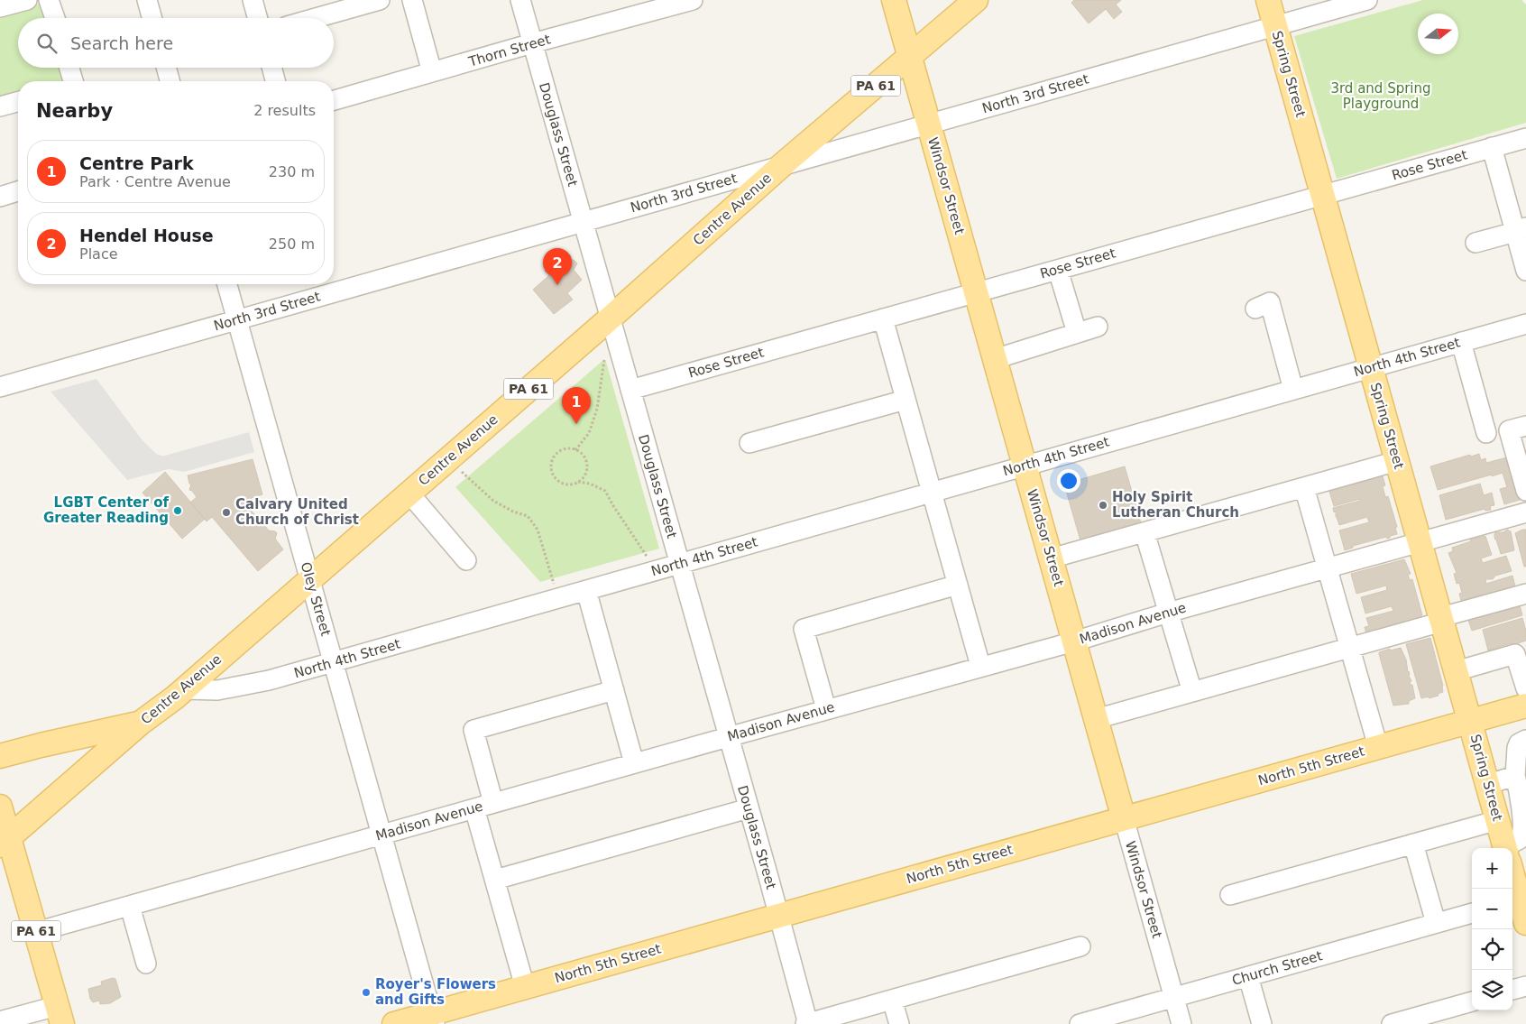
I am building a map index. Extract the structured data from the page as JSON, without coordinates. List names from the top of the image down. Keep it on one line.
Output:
{"streets":{"main road":["Spring Street","PA 61","Windsor Street","Centre Avenue","North 5th Street"],"street":["Thorn Street","North 3rd Street","Douglass Street","Rose Street","North 4th Street","Oley Street","Madison Avenue","Church Street"]},"crossings":[["Thorn Street","Douglass Street"],["Spring Street","North 3rd Street"],["Spring Street","Rose Street"],["Spring Street","North 4th Street"],["Spring Street","Madison Avenue"],["Spring Street","North 5th Street"],["PA 61","Centre Avenue"],["PA 61","Madison Avenue"],["North 3rd Street","Douglass Street"],["North 3rd Street","Windsor Street"],["North 3rd Street","Centre Avenue"],["North 3rd Street","Oley Street"],["Douglass Street","Rose Street"],["Douglass Street","Centre Avenue"],["Douglass Street","North 4th Street"],["Douglass Street","Madison Avenue"],["Douglass Street","North 5th Street"],["Rose Street","Windsor Street"],["Windsor Street","Centre Avenue"],["Windsor Street","North 4th Street"],["Windsor Street","Madison Avenue"],["Windsor Street","North 5th Street"],["Windsor Street","Church Street"],["Centre Avenue","North 4th Street"],["Centre Avenue","Oley Street"],["North 4th Street","Oley Street"],["Oley Street","Madison Avenue"],["Oley Street","North 5th Street"]],"parks":["3rd and Spring Playground"],"places":["Holy Spirit Lutheran Church","LGBT Center of Greater Reading","Calvary United Church of Christ","Royer's Flowers and Gifts"],"north":"right","page":{"search":"Search here","heading":["Nearby","2 results"],"list":[{"mark":"1","name":"Centre Park","note":"Park · Centre Avenue","value":"230 m"},{"mark":"2","name":"Hendel House","note":"Place","value":"250 m"}],"pins":["2","1"],"map_buttons":["+","−"]}}
